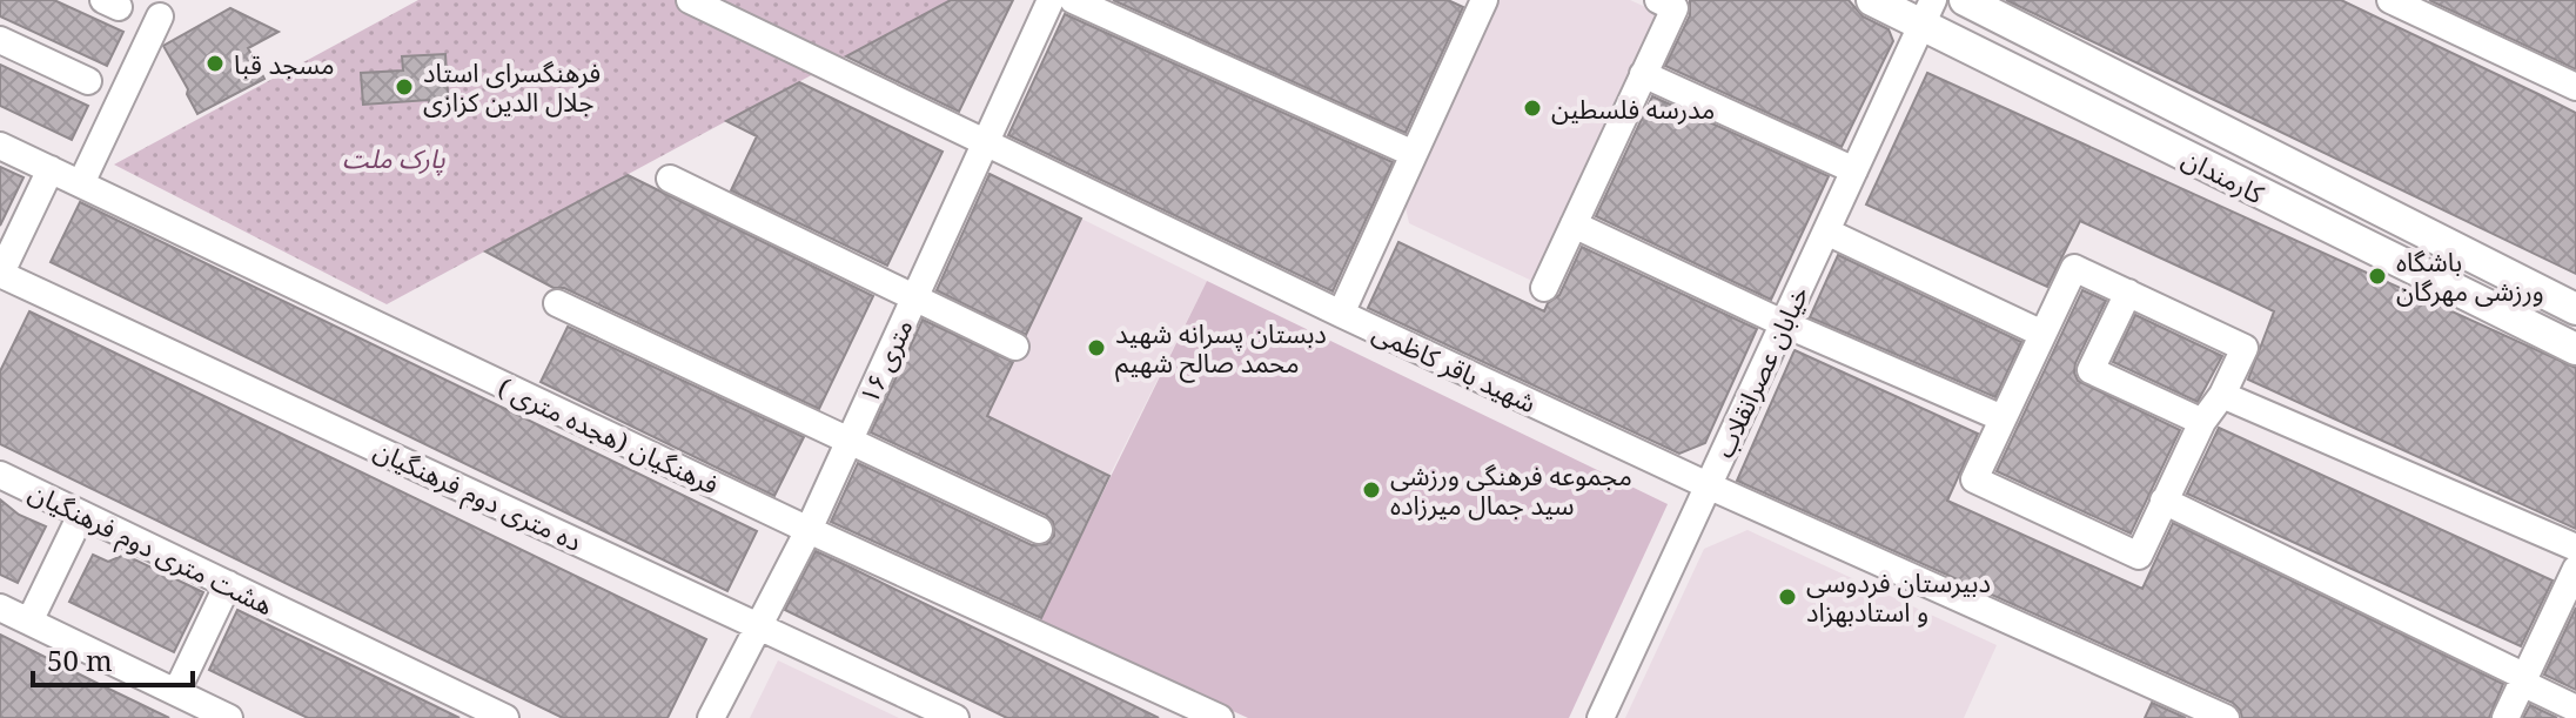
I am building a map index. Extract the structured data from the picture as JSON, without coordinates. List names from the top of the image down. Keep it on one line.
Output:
{"streets":{"main road":["کارمندان"],"street":["۱۶ متری","شهید باقر کاظمی","خیابان عصرانقلاب","فرهنگیان (هجده متری )","ده متری دوم فرهنگیان","هشت متری دوم فرهنگیان"]},"crossings":[["کارمندان","خیابان عصرانقلاب"],["۱۶ متری","شهید باقر کاظمی"],["۱۶ متری","فرهنگیان (هجده متری )"],["۱۶ متری","ده متری دوم فرهنگیان"],["شهید باقر کاظمی","خیابان عصرانقلاب"]],"parks":["پارک ملت"],"places":["مسجد قبا","فرهنگسرای استاد جلال الدین کزازی","مدرسه فلسطین","باشگاه ورزشی مهرگان","دبستان پسرانه شهید محمد صالح شهیم","مجموعه فرهنگی ورزشی سید جمال میرزاده","دبیرستان فردوسی و استادبهزاد"],"scale_bar":"50 m"}
